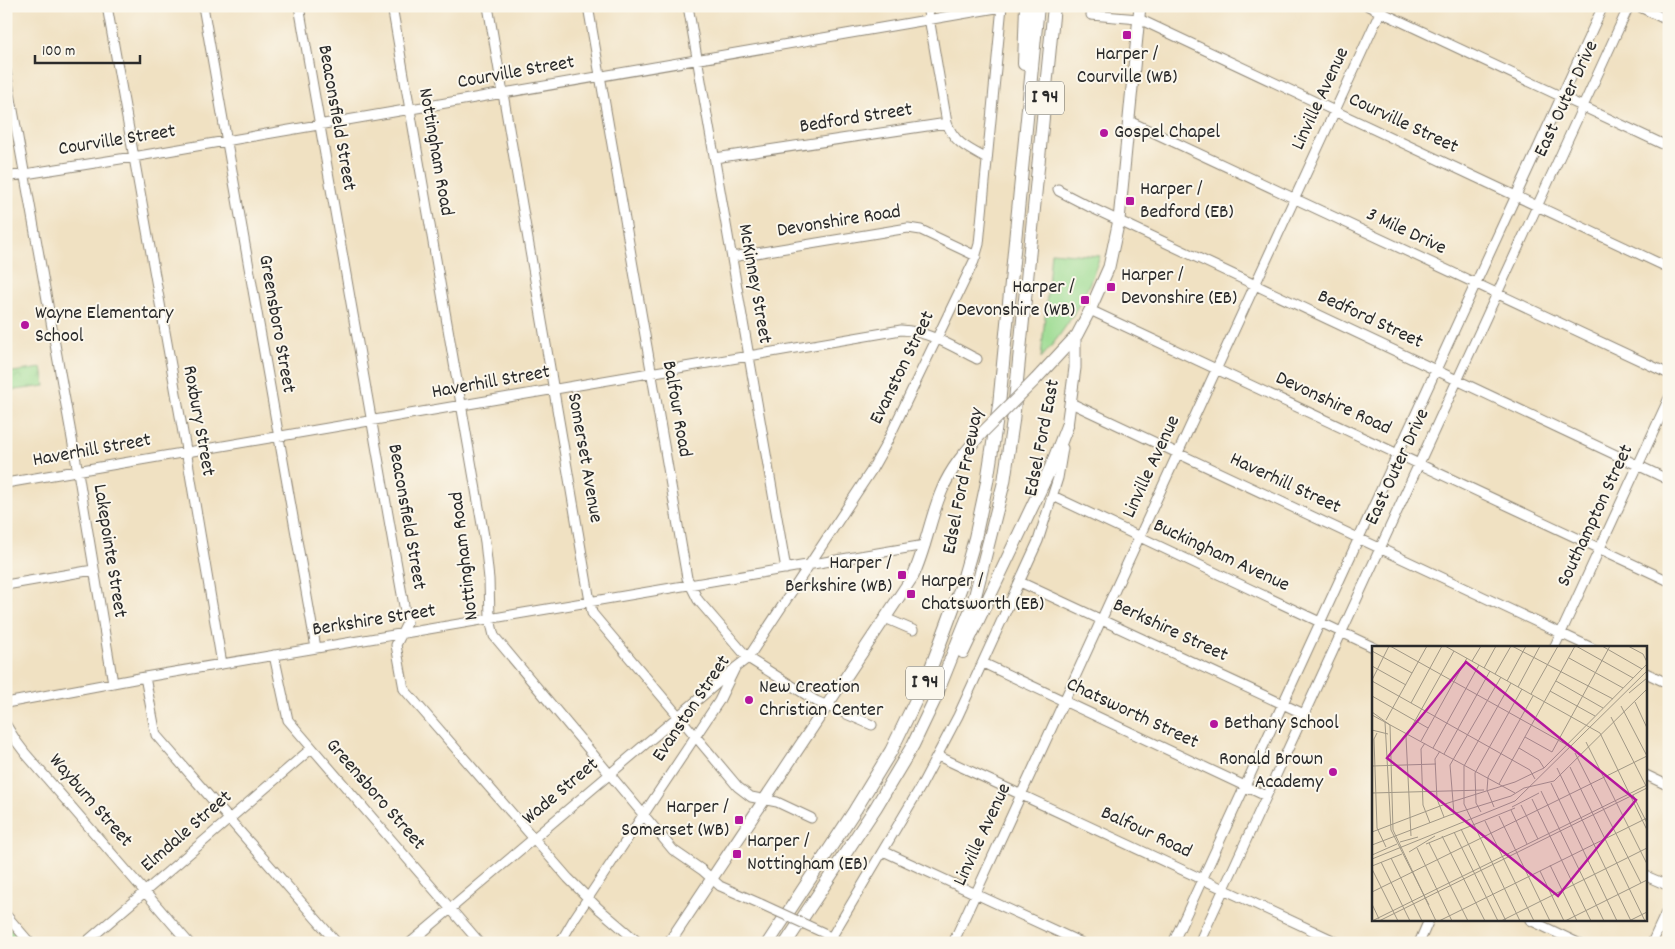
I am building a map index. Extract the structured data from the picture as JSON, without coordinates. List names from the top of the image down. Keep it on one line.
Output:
{"streets":{"highway":["I 94","Edsel Ford Freeway"],"main road":["Edsel Ford East"],"street":["Courville Street","Linville Avenue","East Outer Drive","Beaconsfield Street","Bedford Street","Nottingham Road","Devonshire Road","3 Mile Drive","McKinney Street","Greensboro Street","Evanston Street","Haverhill Street","Balfour Road","Roxbury Street","Somerset Avenue","Southampton Street","Lakepointe Street","Buckingham Avenue","Berkshire Street","Chatsworth Street","Wade Street","Wayburn Street","Elmdale Street"]},"crossings":[["Courville Street","Linville Avenue"],["Courville Street","East Outer Drive"],["Courville Street","Beaconsfield Street"],["Courville Street","Nottingham Road"],["Courville Street","McKinney Street"],["Courville Street","Greensboro Street"],["Courville Street","Evanston Street"],["Courville Street","Balfour Road"],["Courville Street","Roxbury Street"],["Courville Street","Somerset Avenue"],["Courville Street","Lakepointe Street"],["Linville Avenue","Bedford Street"],["Linville Avenue","Devonshire Road"],["Linville Avenue","3 Mile Drive"],["Linville Avenue","Haverhill Street"],["Linville Avenue","Balfour Road"],["Linville Avenue","Buckingham Avenue"],["Linville Avenue","Berkshire Street"],["Linville Avenue","Chatsworth Street"],["East Outer Drive","Bedford Street"],["East Outer Drive","Devonshire Road"],["East Outer Drive","3 Mile Drive"],["East Outer Drive","Haverhill Street"],["East Outer Drive","Balfour Road"],["East Outer Drive","Buckingham Avenue"],["East Outer Drive","Berkshire Street"],["East Outer Drive","Chatsworth Street"],["Beaconsfield Street","Evanston Street"],["Beaconsfield Street","Haverhill Street"],["Beaconsfield Street","Berkshire Street"],["Beaconsfield Street","Wade Street"],["Bedford Street","McKinney Street"],["Bedford Street","Southampton Street"],["Nottingham Road","Evanston Street"],["Nottingham Road","Haverhill Street"],["Nottingham Road","Edsel Ford East"],["Nottingham Road","Berkshire Street"],["Nottingham Road","Wade Street"],["Devonshire Road","McKinney Street"],["Devonshire Road","Evanston Street"],["Devonshire Road","Southampton Street"],["McKinney Street","Haverhill Street"],["McKinney Street","Berkshire Street"],["Greensboro Street","Haverhill Street"],["Greensboro Street","Berkshire Street"],["Greensboro Street","Wade Street"],["Greensboro Street","Elmdale Street"],["Evanston Street","Haverhill Street"],["Evanston Street","Balfour Road"],["Evanston Street","Somerset Avenue"],["Evanston Street","Berkshire Street"],["Evanston Street","Wade Street"],["Haverhill Street","Balfour Road"],["Haverhill Street","Roxbury Street"],["Haverhill Street","Edsel Ford East"],["Haverhill Street","Somerset Avenue"],["Haverhill Street","Southampton Street"],["Haverhill Street","Lakepointe Street"],["Balfour Road","Edsel Ford East"],["Balfour Road","Berkshire Street"],["Roxbury Street","Berkshire Street"],["Edsel Ford East","Buckingham Avenue"],["Edsel Ford East","Berkshire Street"],["Edsel Ford East","Chatsworth Street"],["Somerset Avenue","Berkshire Street"],["Somerset Avenue","Wade Street"],["Lakepointe Street","Berkshire Street"],["Wayburn Street","Elmdale Street"]],"places":{"transit":["Harper / Courville (WB)","Harper / Bedford (EB)","Harper / Devonshire (EB)","Harper / Devonshire (WB)","Harper / Berkshire (WB)","Harper / Chatsworth (EB)","Harper / Somerset (WB)","Harper / Nottingham (EB)"],"other":["Gospel Chapel","Wayne Elementary School","New Creation Christian Center","Bethany School","Ronald Brown Academy"]},"scale_bar":"100 m"}
